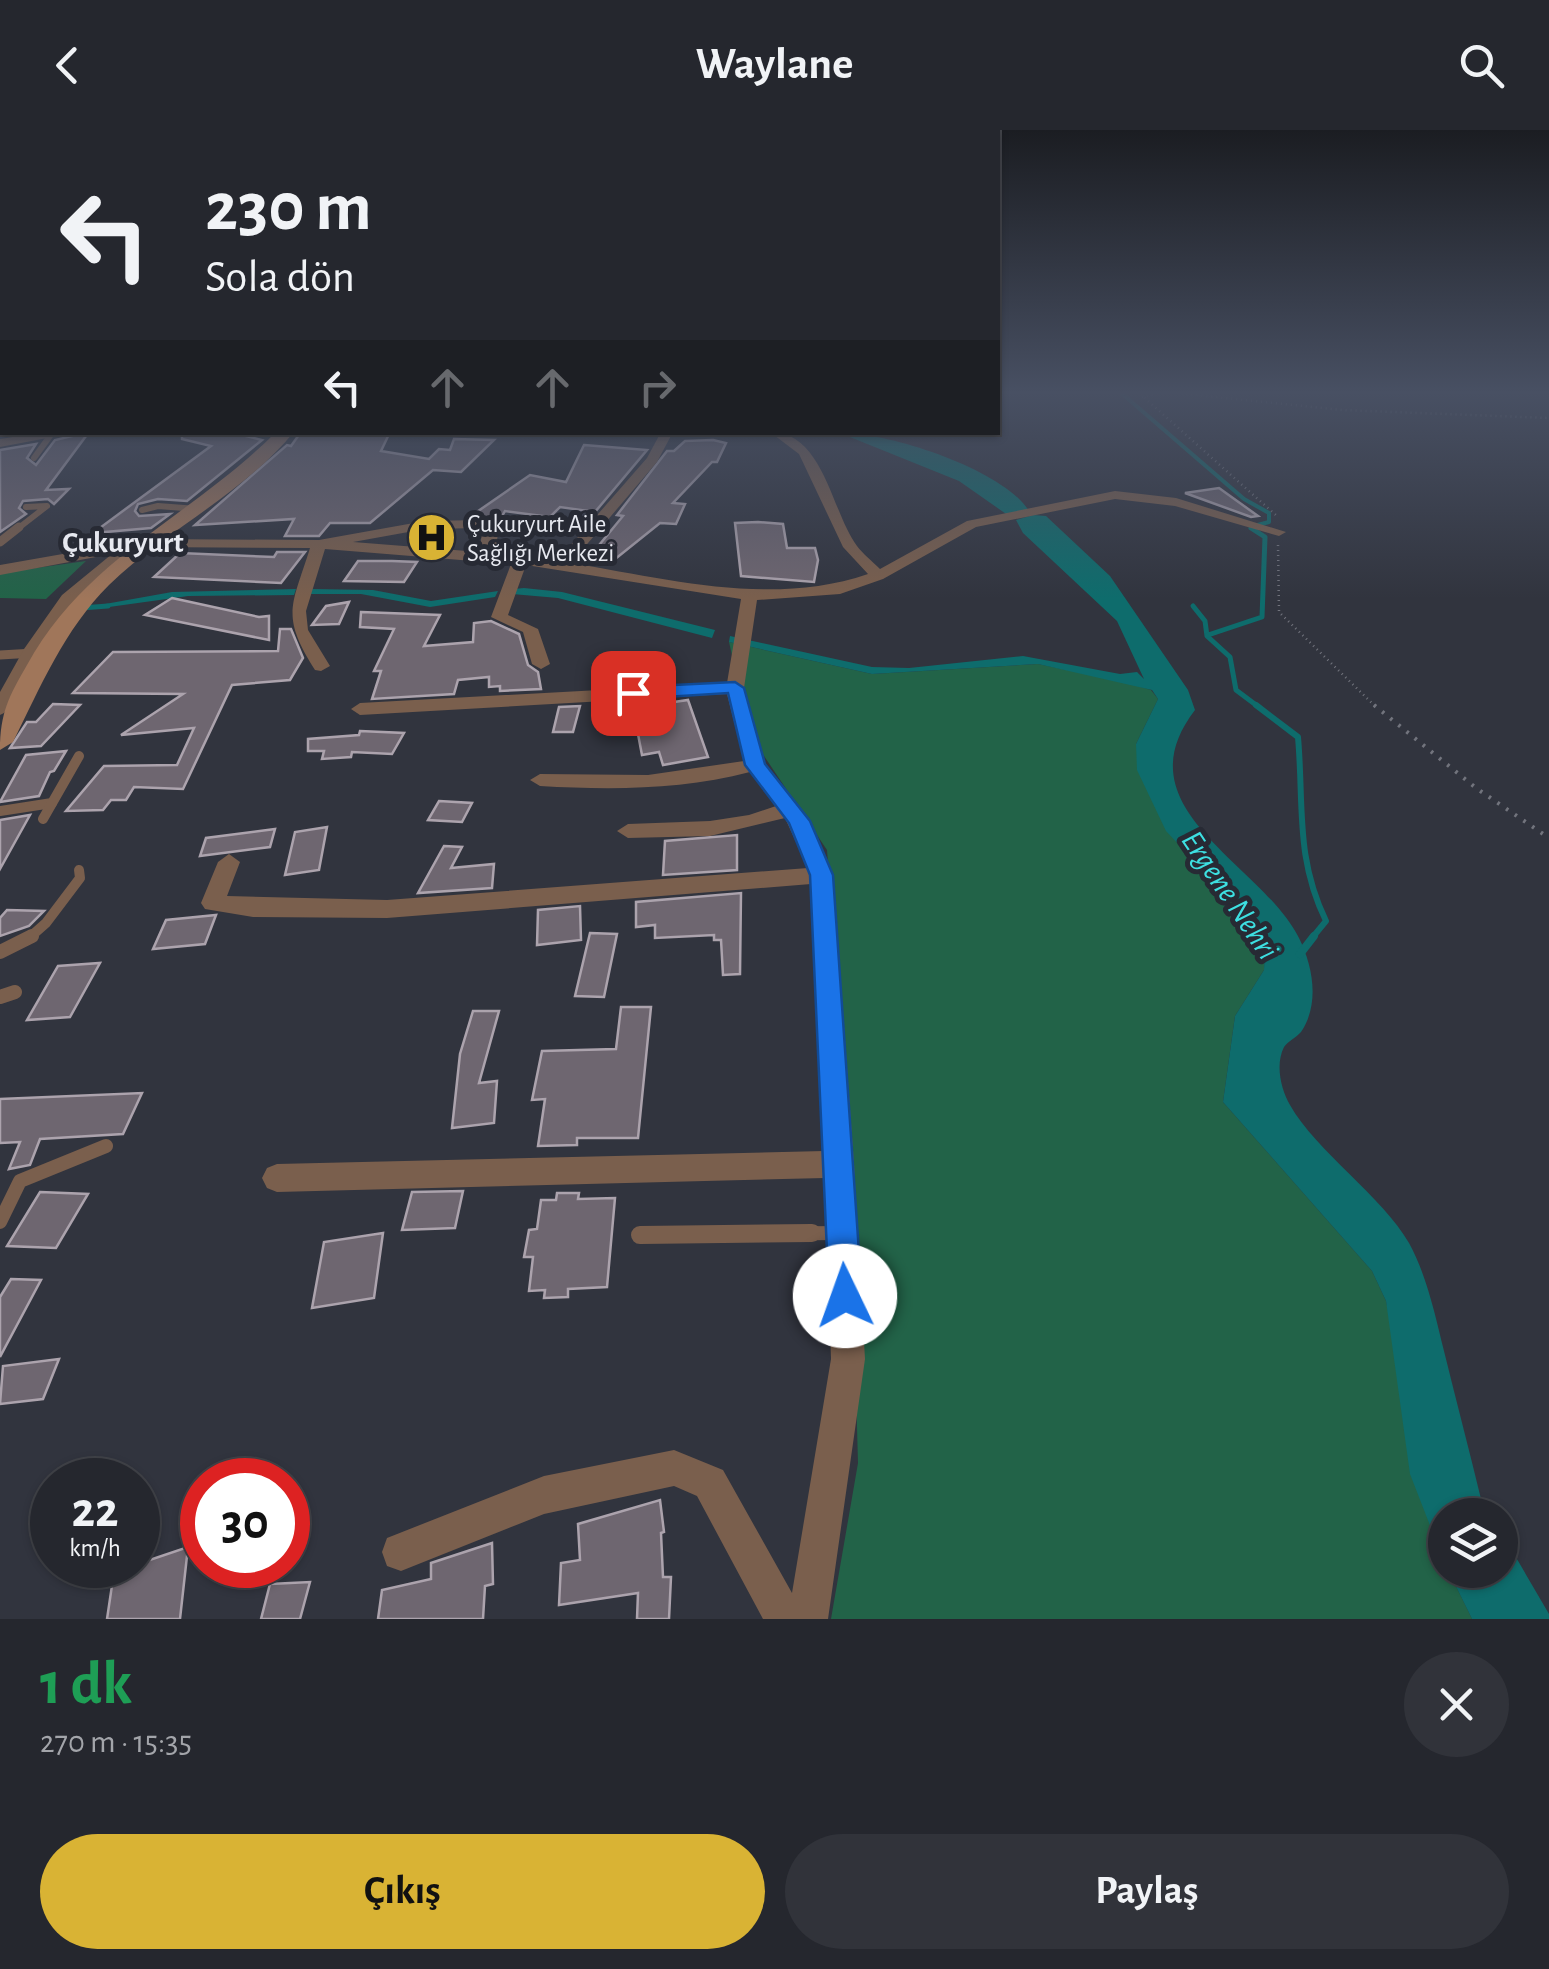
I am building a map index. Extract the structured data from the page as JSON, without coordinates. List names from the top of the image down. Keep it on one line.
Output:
{"districts":["Çukuryurt"],"water":["Ergene Nehri"],"places":{"hospital":["Çukuryurt Aile Sağlığı Merkezi"]},"page":{"header":"Waylane","turn":["230 m","Sola dön"],"speed":"22 km/h","limit":"30","heading":["1 dk","270 m · 15:35"],"buttons":["Çıkış","Paylaş"]}}
